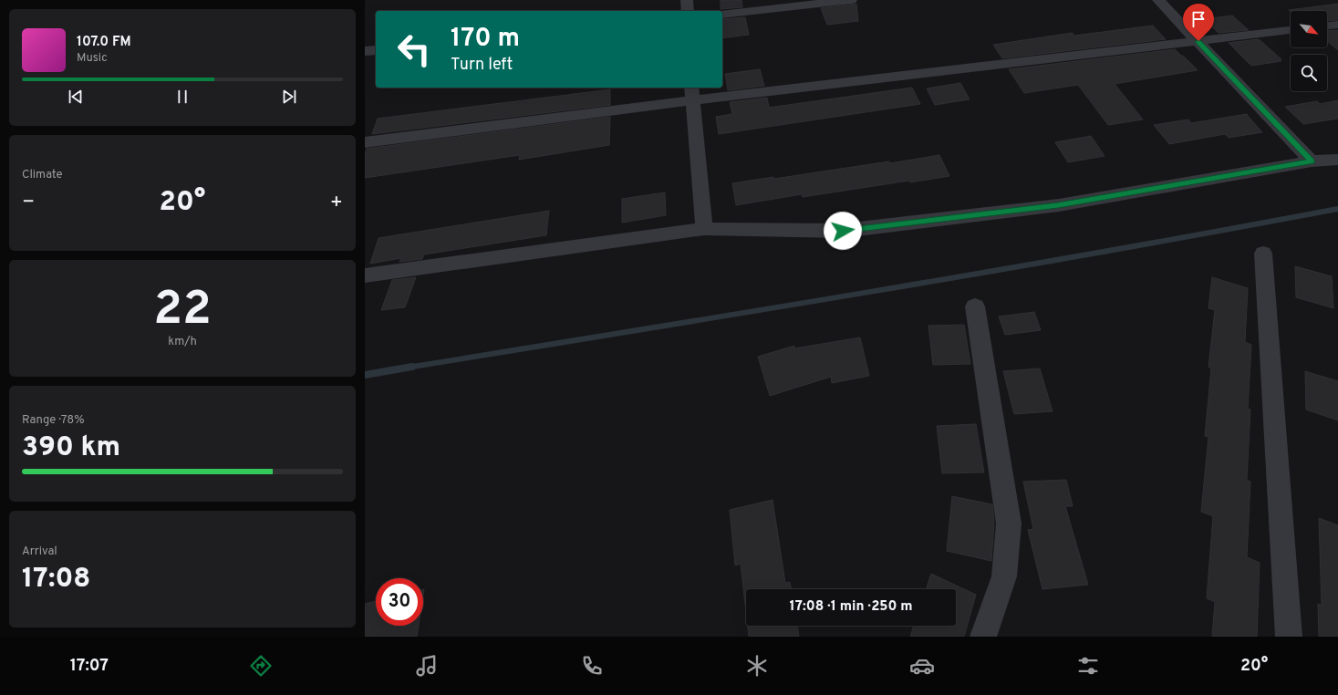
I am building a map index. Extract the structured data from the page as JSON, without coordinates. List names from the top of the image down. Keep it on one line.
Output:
{"north":"bottom right","page":{"turn":["170 m","Turn left"],"song":["107.0 FM","Music"],"tile":["Climate",["22","km/h"],["Range · 78%","390 km"],["Arrival","17:08"]],"heat":["−","20°","+"],"limit":"30","trip":"17:08 · 1 min · 250 m","tabs":["17:07","20°"]}}
